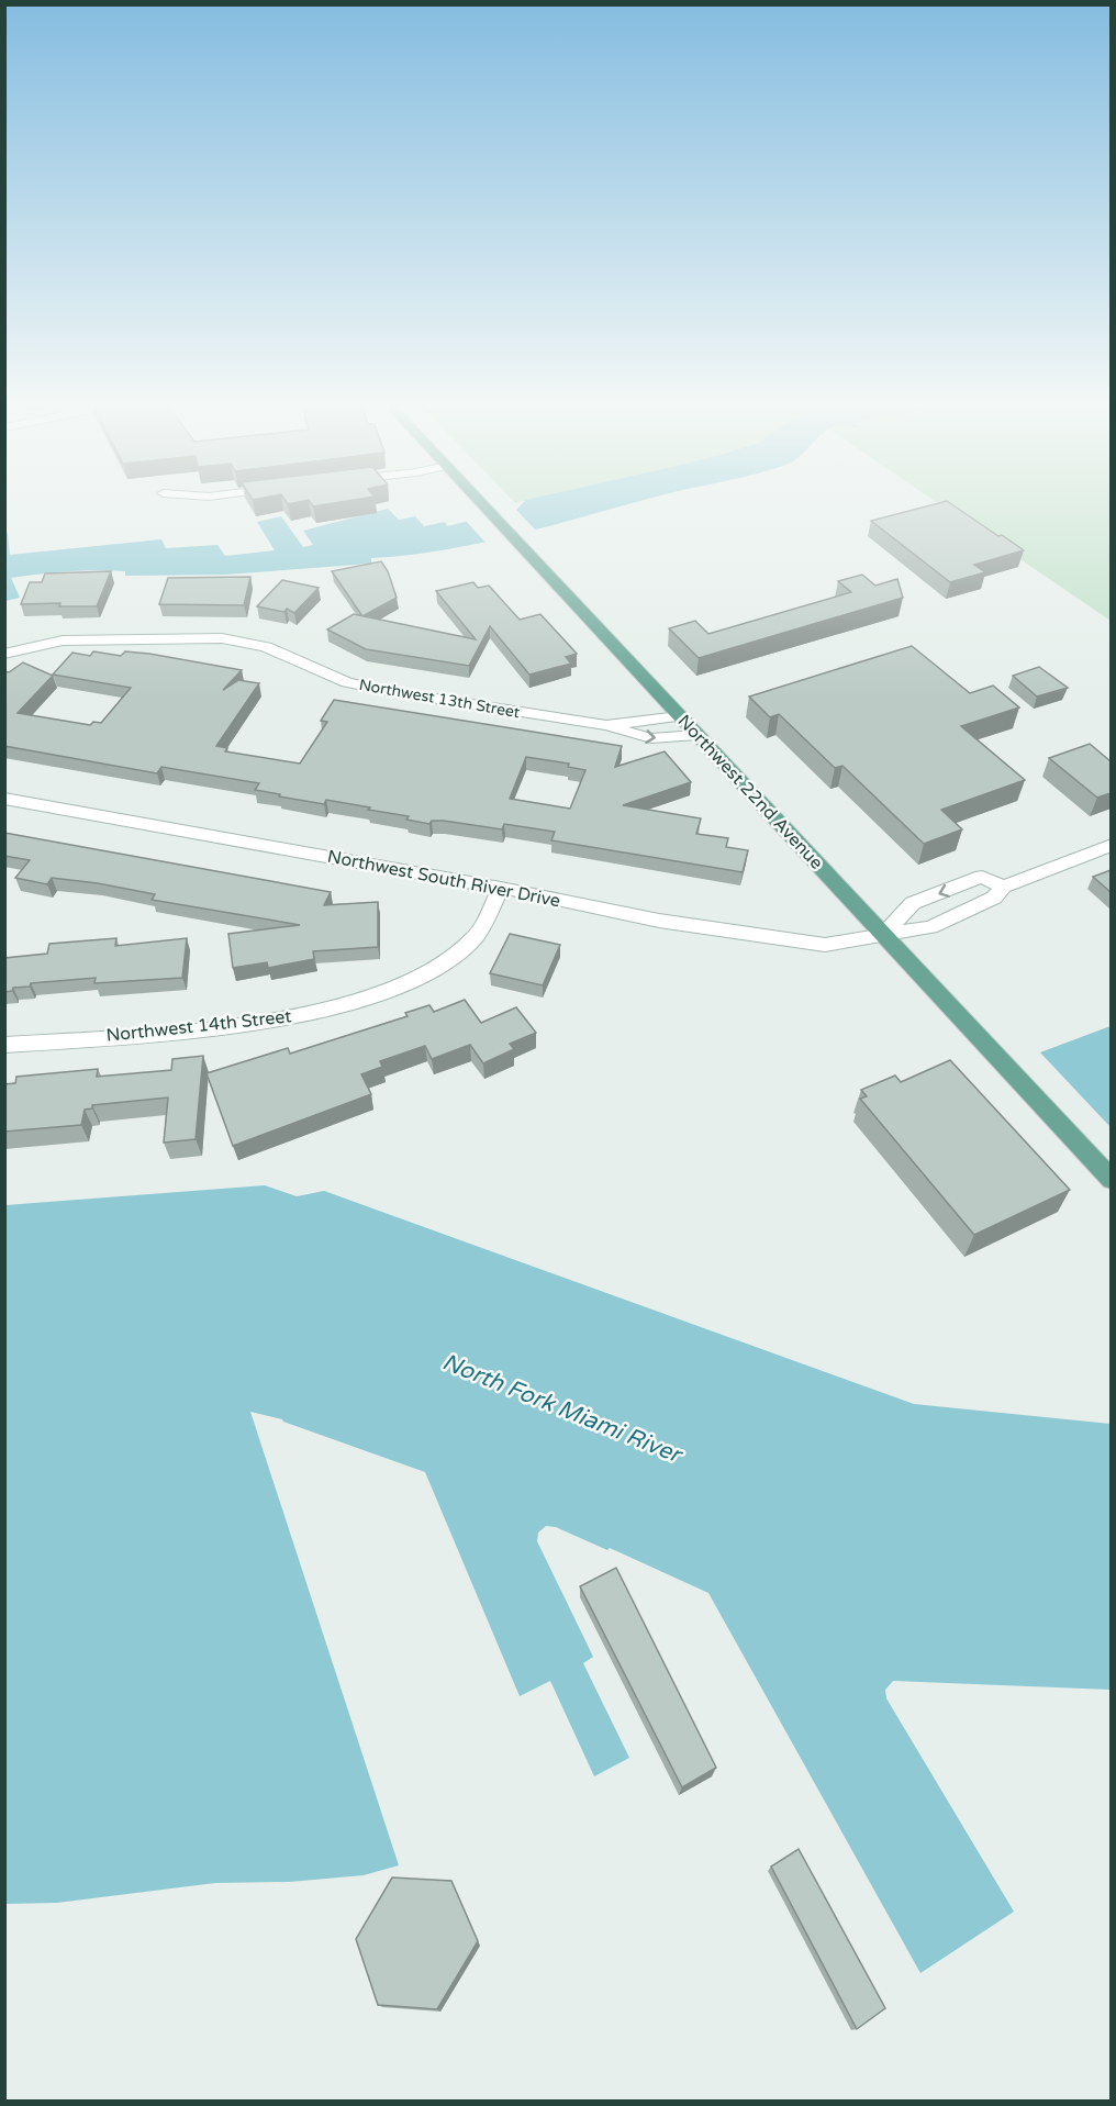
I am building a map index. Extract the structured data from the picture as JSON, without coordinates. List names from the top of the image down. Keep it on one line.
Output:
{"streets":{"main road":["Northwest 22nd Avenue"],"street":["Northwest 13th Street","Northwest South River Drive","Northwest 14th Street"]},"crossings":[["Northwest 13th Street","Northwest 22nd Avenue"],["Northwest 22nd Avenue","Northwest South River Drive"],["Northwest South River Drive","Northwest 14th Street"]],"water":["North Fork Miami River"]}
